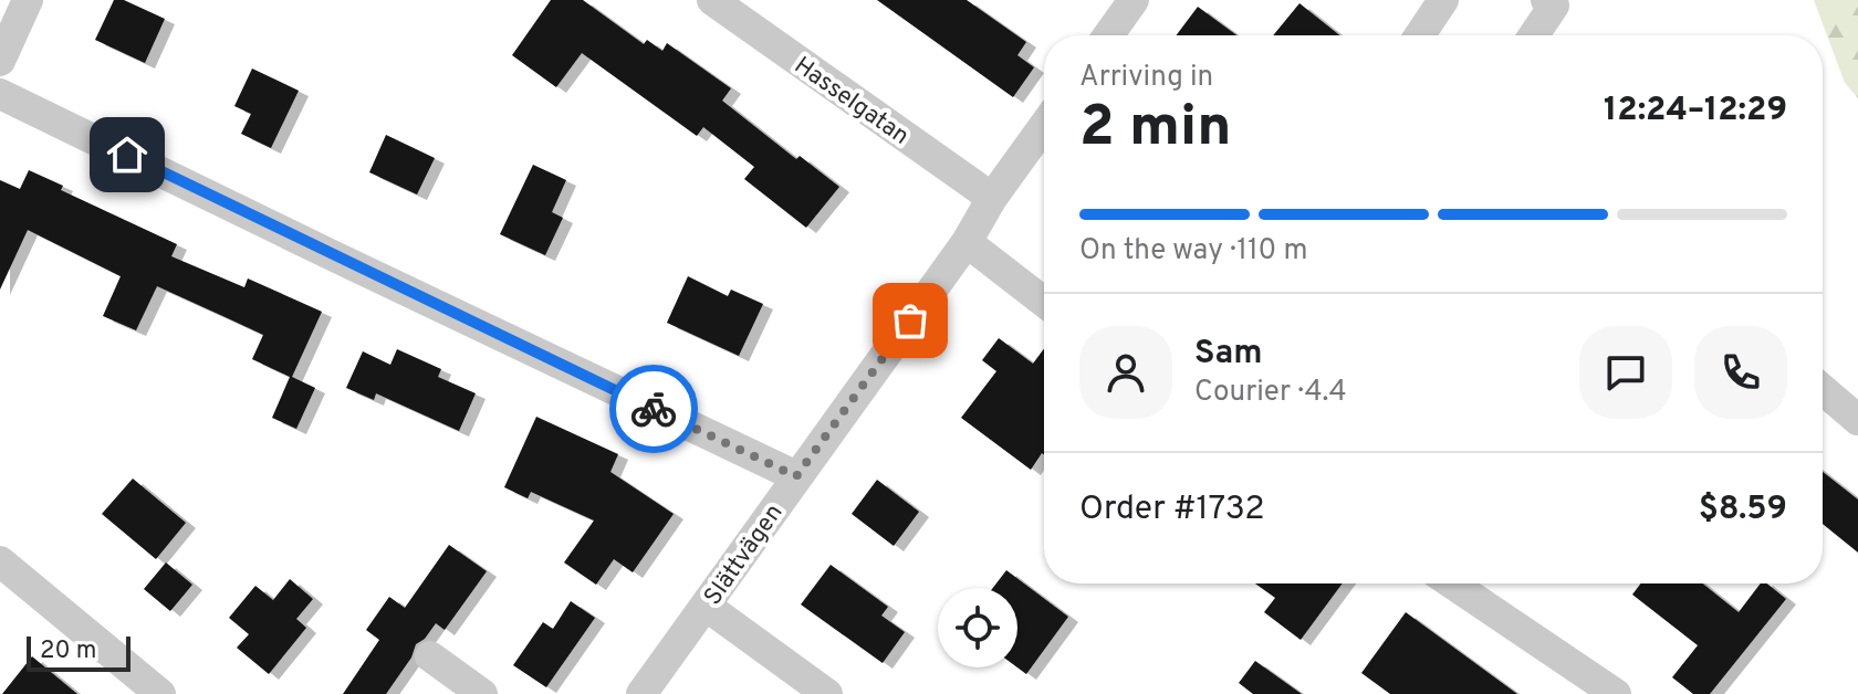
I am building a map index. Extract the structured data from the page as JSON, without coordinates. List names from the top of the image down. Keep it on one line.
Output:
{"streets":{"street":["Hasselgatan","Slättvägen"]},"crossings":[["Hasselgatan","Slättvägen"]],"scale_bar":"20 m","page":{"heading":["2 min","Arriving in","12:24–12:29"],"panel":["Sam","Courier · 4.4","Order #1732","$8.59"],"bar":"On the way · 110 m","scale":"20 m"}}
